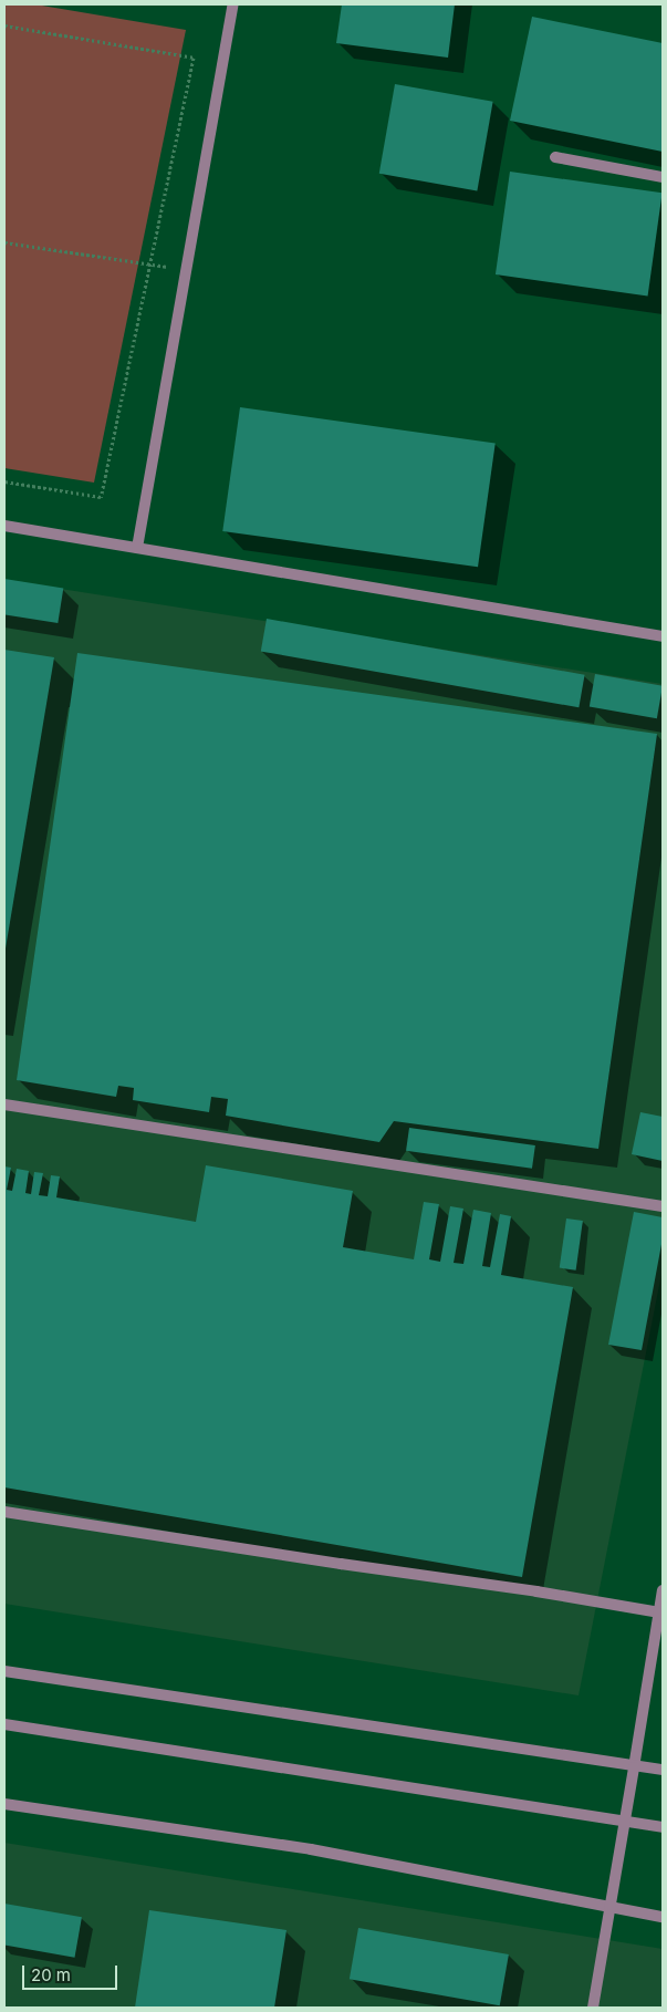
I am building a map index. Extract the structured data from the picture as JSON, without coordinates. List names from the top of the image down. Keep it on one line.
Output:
{"scale_bar":"20 m"}
